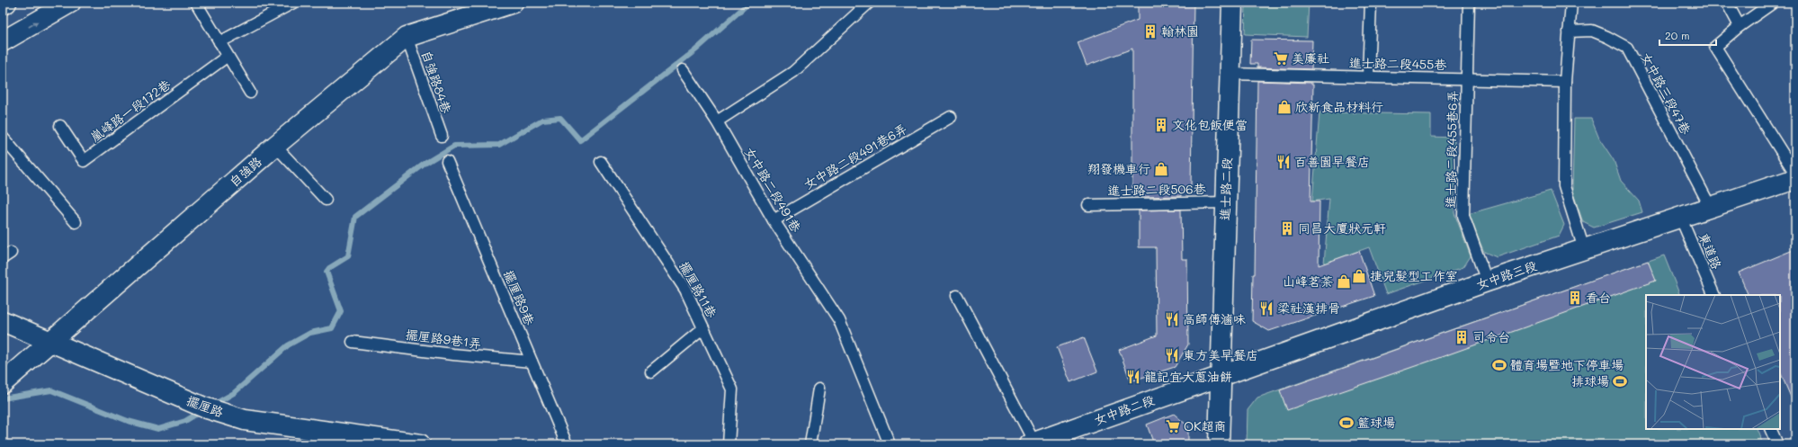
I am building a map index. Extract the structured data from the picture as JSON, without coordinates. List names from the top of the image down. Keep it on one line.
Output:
{"streets":{"street":["自強路","進士路二段","女中路三段","擺厘路","女中路二段"],"lane":["進士路二段455巷","自強路84巷","女中路三段47巷","嵐峰路一段172巷","進士路二段455巷6弄","女中路二段491巷6弄","女中路二段491巷","進士路二段506巷","東道路","擺厘路11巷","擺厘路9巷","擺厘路9巷1弄"]},"crossings":[["進士路二段455巷","進士路二段455巷6弄"],["進士路二段455巷","進士路二段"],["自強路84巷","自強路"],["女中路三段47巷","女中路三段"],["進士路二段455巷6弄","女中路三段"],["女中路二段491巷6弄","女中路二段491巷"],["自強路","擺厘路"],["進士路二段","進士路二段506巷"],["進士路二段","女中路三段"],["進士路二段","女中路二段"],["東道路","女中路三段"],["女中路三段","女中路二段"],["擺厘路9巷","擺厘路9巷1弄"]],"places":{"building":["翰林園","文化包飯便當","同昌大廈狀元軒","看台","司令台"],"supermarket":["美廉社","OK超商"],"shop":["欣新食品材料行","翔發機車行","捷兒髮型工作室","山峰茗茶"],"restaurant":["百善園早餐店","梁社漢排骨","高師傅滷味","東方美早餐店","龍記宜大蔥油餅"],"sports":["體育場暨地下停車場","排球場","籃球場"]},"scale_bar":"20 m"}
